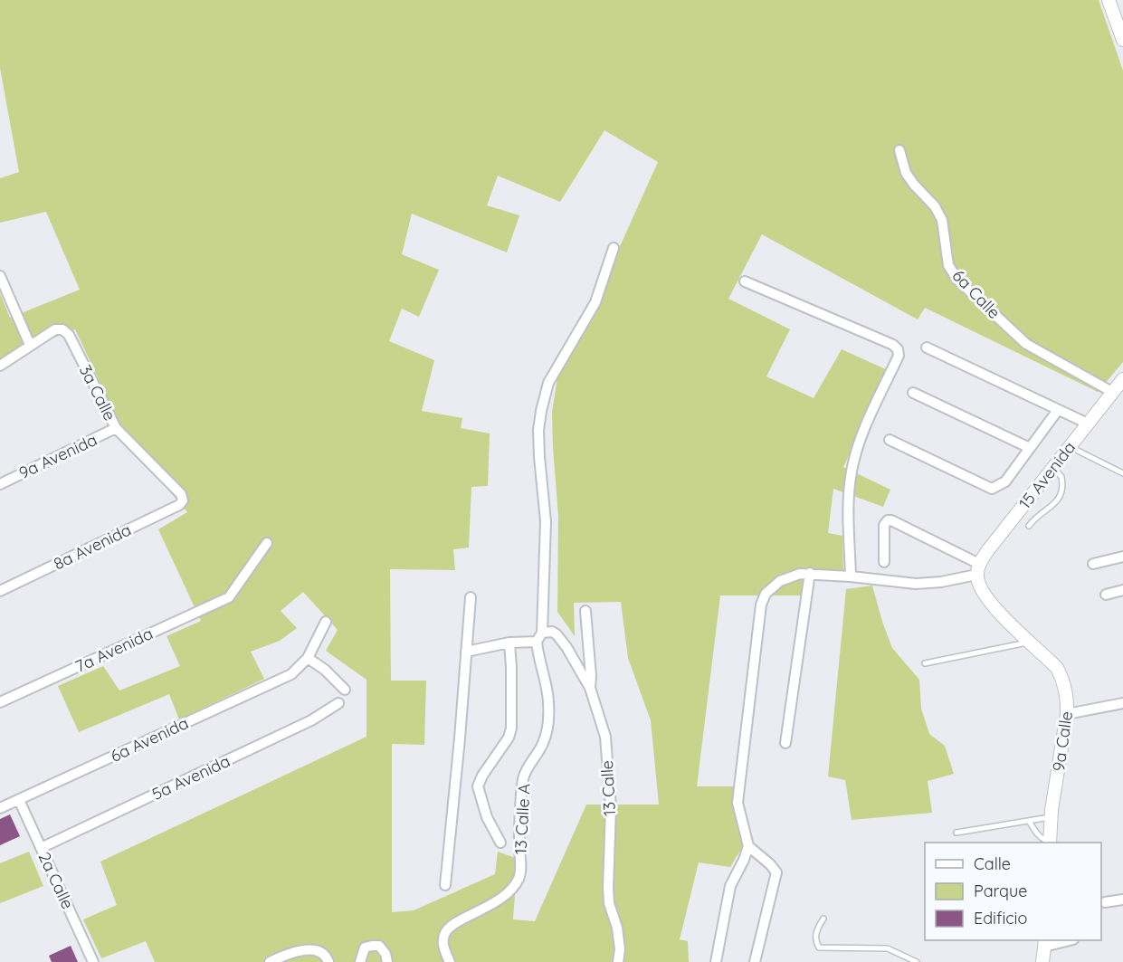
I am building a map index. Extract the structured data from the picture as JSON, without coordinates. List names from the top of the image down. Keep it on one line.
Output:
{"streets":{"street":["6a Calle","3a Calle","9a Avenida","15 Avenida","8a Avenida","7a Avenida","6a Avenida","9a Calle","5a Avenida","13 Calle","13 Calle A","2a Calle"]},"crossings":[["6a Calle","15 Avenida"],["3a Calle","9a Avenida"],["3a Calle","8a Avenida"],["15 Avenida","9a Calle"],["6a Avenida","2a Calle"],["5a Avenida","2a Calle"],["13 Calle","13 Calle A"]],"legend":["Calle","Parque","Edificio"]}
